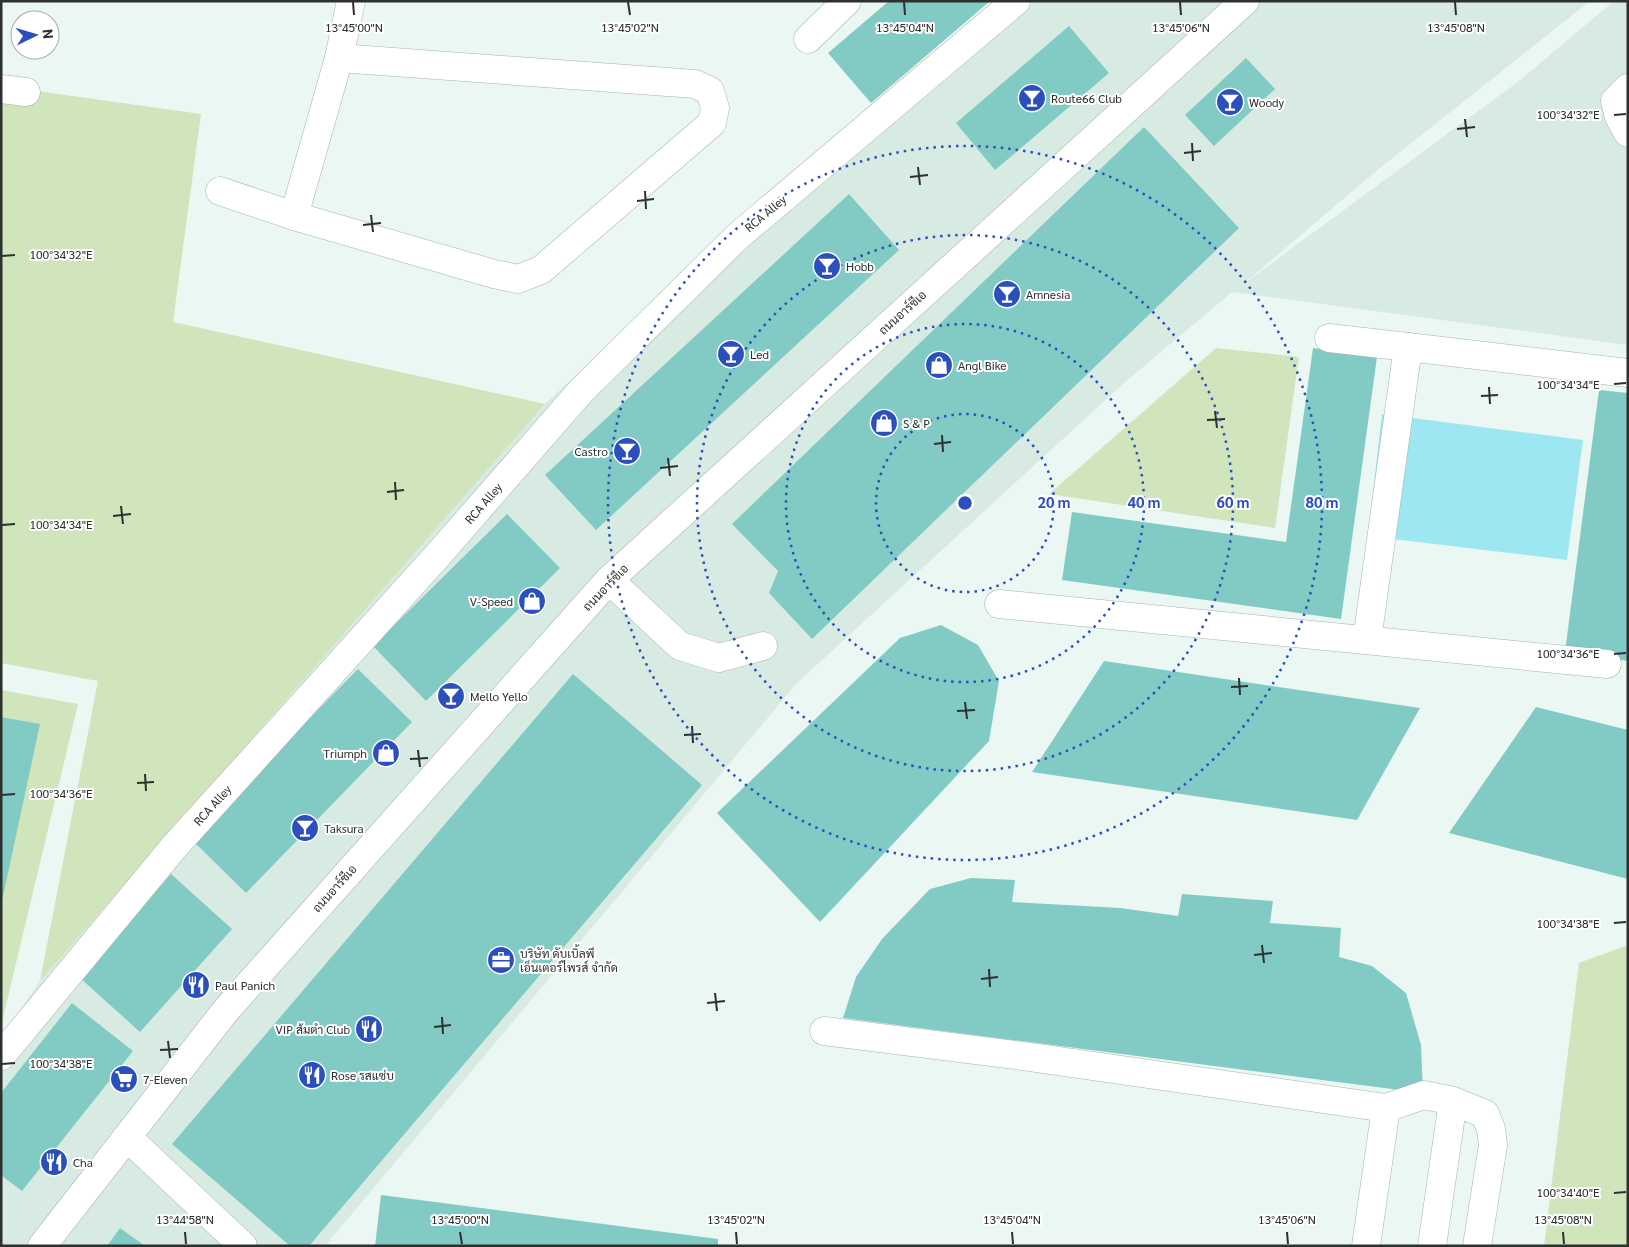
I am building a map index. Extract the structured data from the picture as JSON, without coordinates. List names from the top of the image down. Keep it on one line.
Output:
{"streets":{"street":["RCA Alley","ถนนอาร์ซีเอ"]},"places":{"bar":["Route66 Club","Woody","Hobb","Amnesia","Led","Castro","Mello Yello","Taksura"],"shop":["Angl Bike","S & P","V-Speed","Triumph"],"office":["บริษัท ดับเบิ้ลพี เอ็นเตอร์ไพรส์ จำกัด"],"restaurant":["Paul Panich","VIP ส้มตำ Club","Rose รสแซ่บ","Cha"],"supermarket":["7-Eleven"]},"north":"right","coordinates":["13°45'00\"N","13°45'02\"N","13°45'04\"N","13°45'06\"N","13°45'08\"N","100°34'32\"E","100°34'34\"E","100°34'36\"E","100°34'38\"E","100°34'40\"E","13°44'58\"N"],"rings":["20 m","40 m","60 m","80 m"]}
